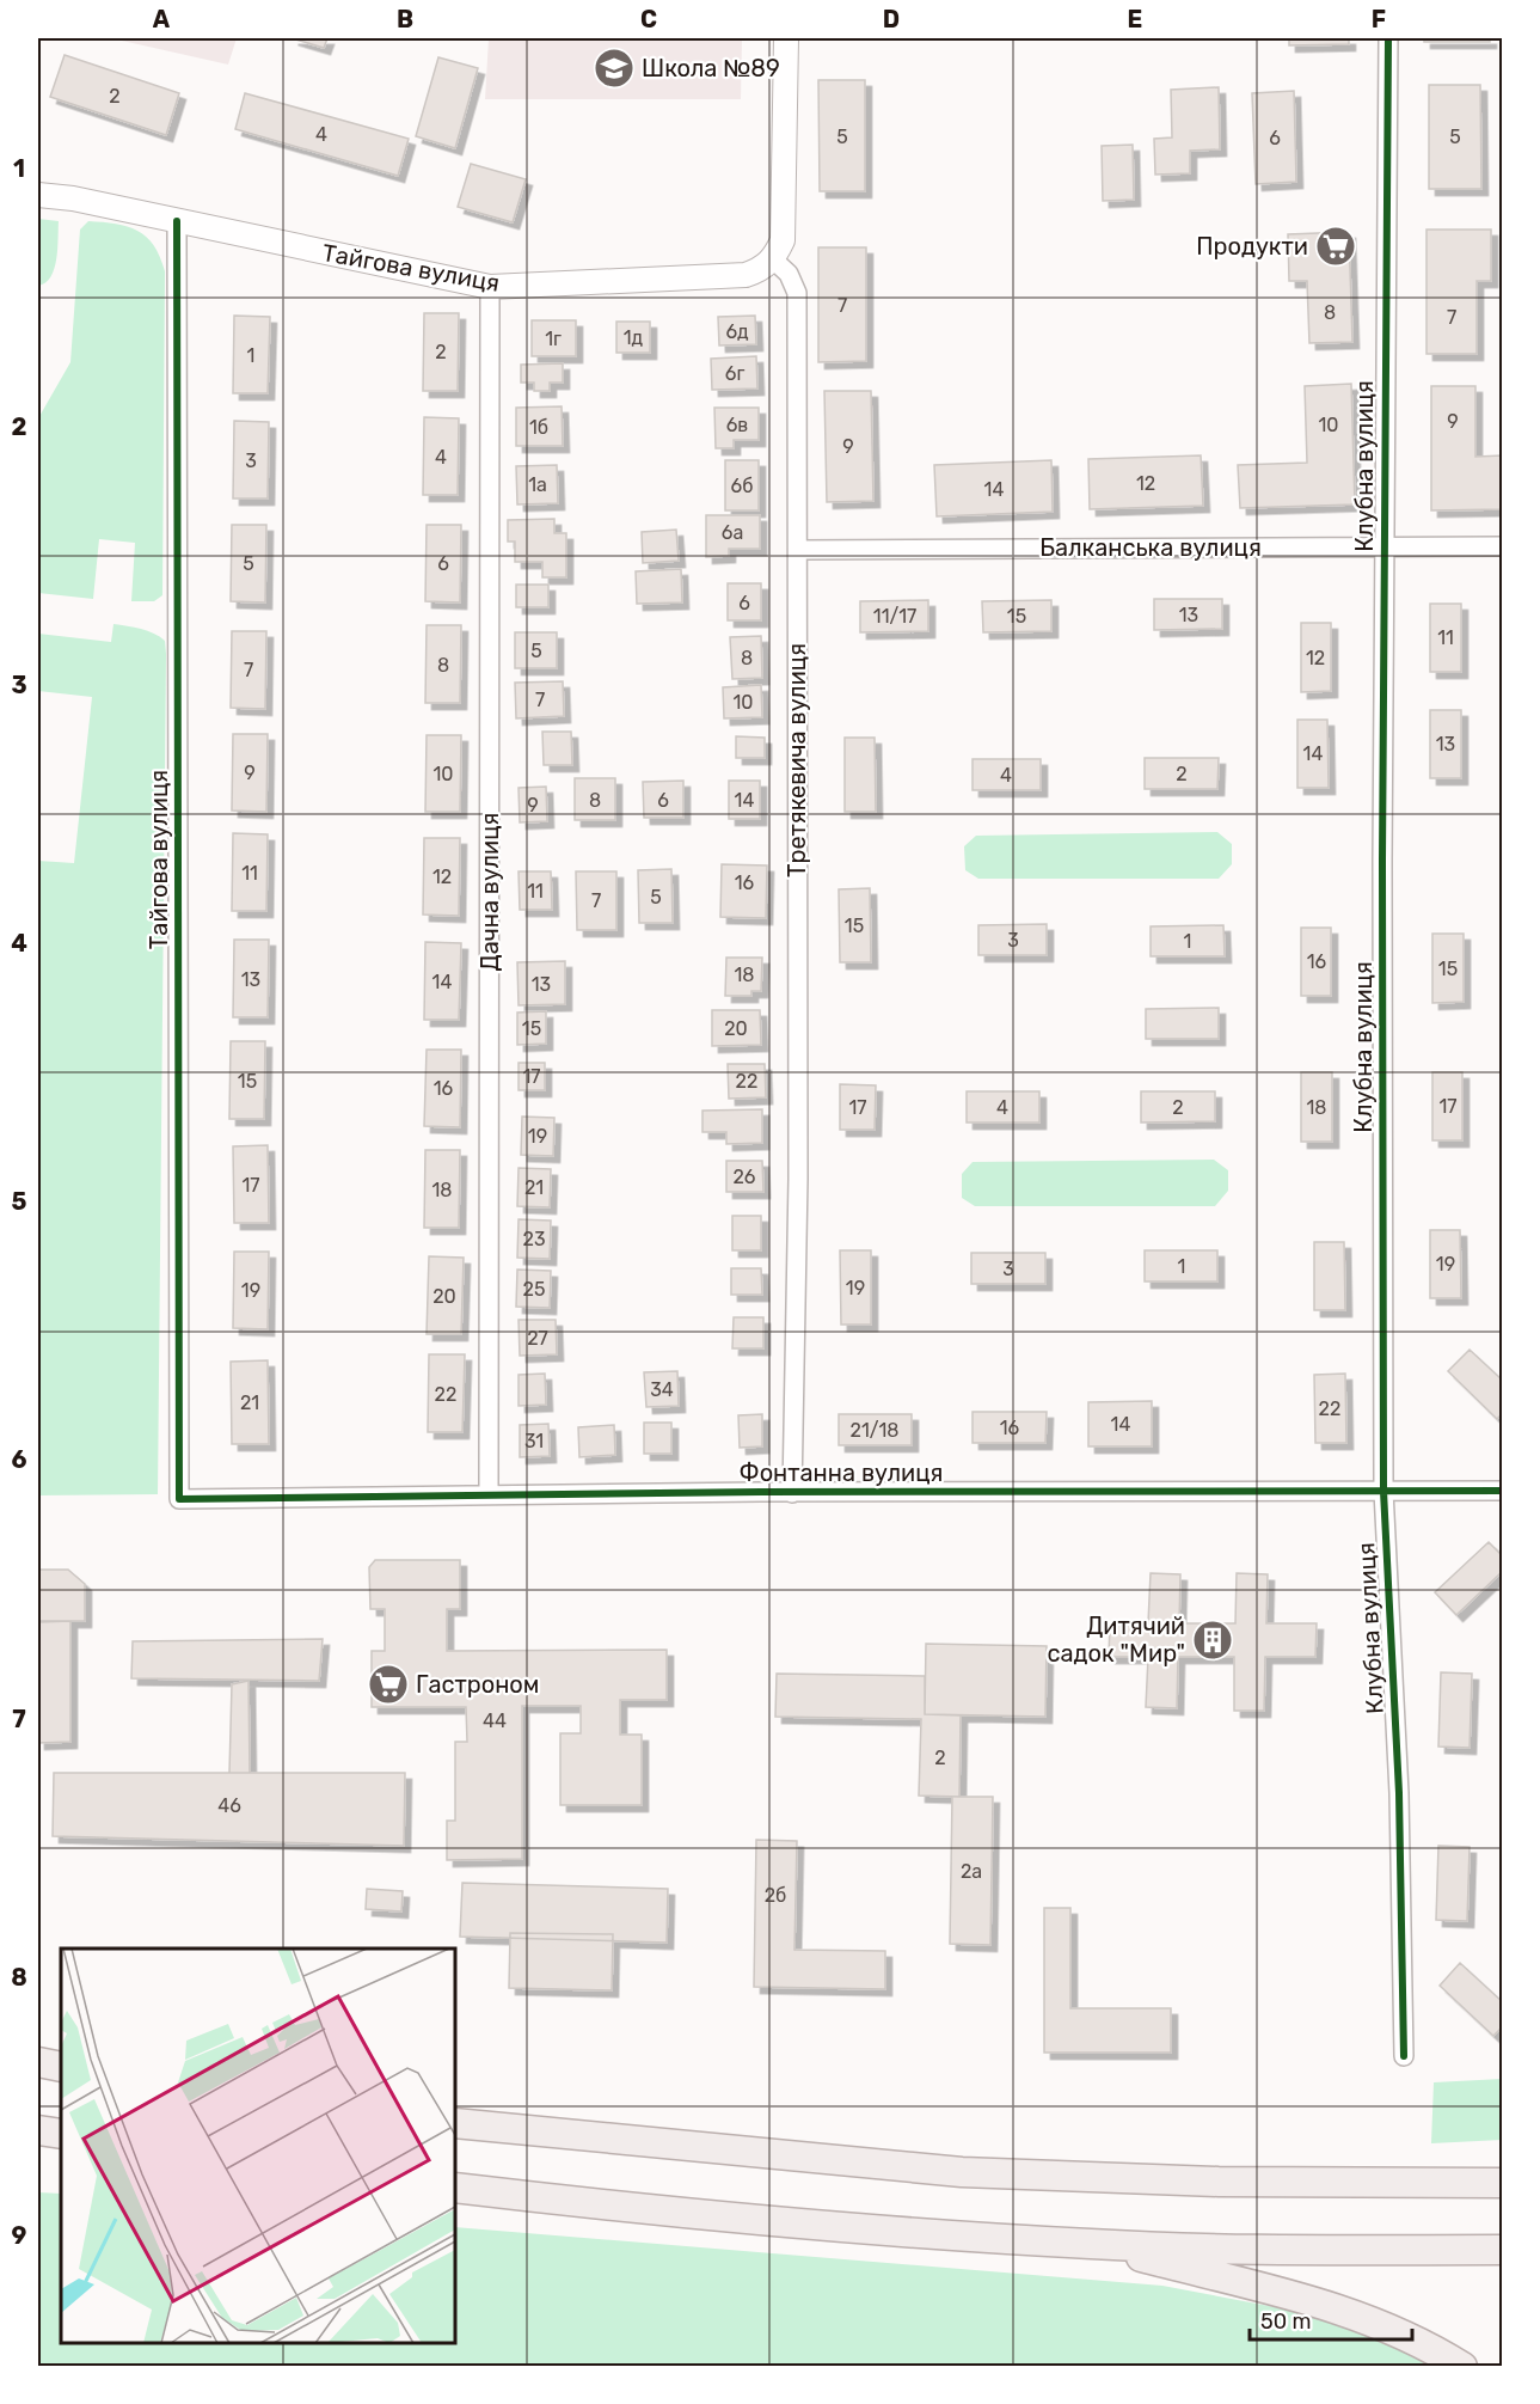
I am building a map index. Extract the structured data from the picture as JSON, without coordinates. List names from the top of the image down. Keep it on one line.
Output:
{"streets":{"street":["Тайгова вулиця","Клубна вулиця","Балканська вулиця","Третякевича вулиця","Дачна вулиця","Фонтанна вулиця"]},"crossings":[["Тайгова вулиця","Третякевича вулиця"],["Тайгова вулиця","Дачна вулиця"],["Тайгова вулиця","Фонтанна вулиця"],["Клубна вулиця","Балканська вулиця"],["Клубна вулиця","Фонтанна вулиця"],["Балканська вулиця","Третякевича вулиця"],["Третякевича вулиця","Фонтанна вулиця"],["Дачна вулиця","Фонтанна вулиця"]],"places":{"school or university":["Школа №89"],"supermarket":["Продукти","Гастроном"],"building":["Дитячий садок \"Мир\""]},"house_numbers":["2","4","5","5","6","7","8","7","6д","1д","1г","2","1","6г","9","6в","10","1б","9","4","3","12","1а","6б","14","6а","5","6","6","13","11/17","15","11","5","8","12","8","7","7","10","13","14","9","10","2","4","8","6","14","9","11","12","16","11","5","7","15","3","1","16","15","18","13","14","13","15","20","17","15","22","16","17","17","4","2","18","19","26","17","21","18","23","19","1","3","19","25","19","20","27","34","22","21","22","14","16","21/18","31","44","2","46","2а","2б"],"scale_bar":"50 m","grid":{"columns":["A","B","C","D","E","F"],"rows":["1","2","3","4","5","6","7","8","9"]}}
